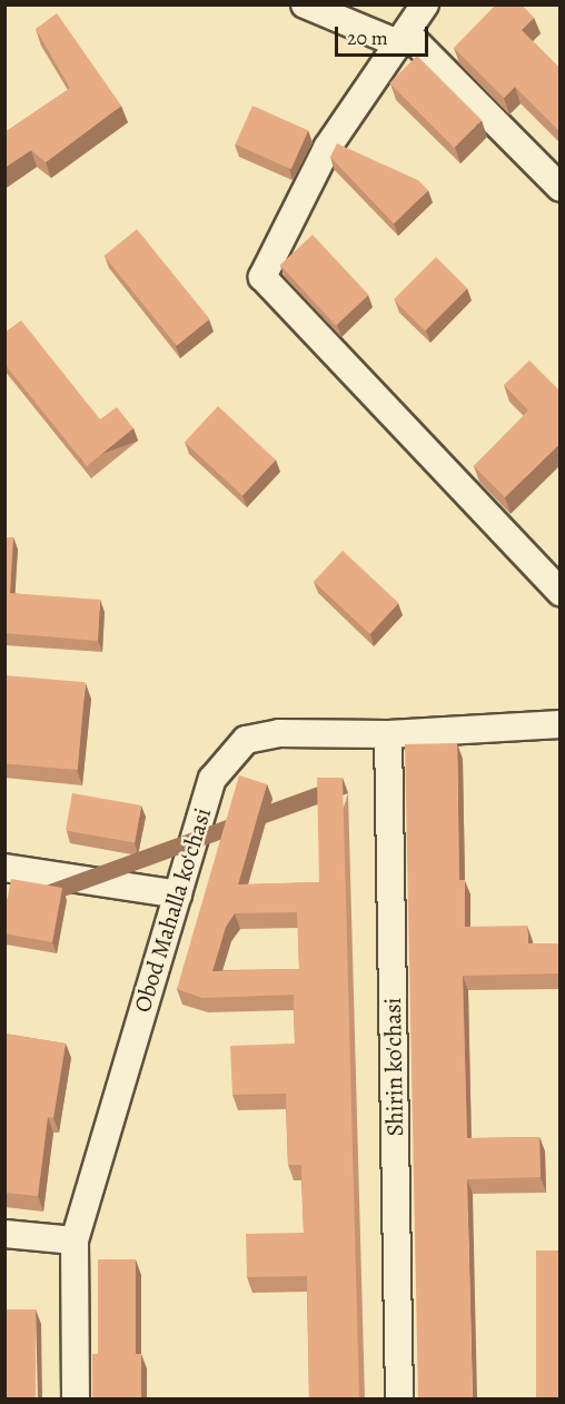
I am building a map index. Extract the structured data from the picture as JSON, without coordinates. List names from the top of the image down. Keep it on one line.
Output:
{"streets":{"street":["Obod Mahalla ko‘chasi","Shirin ko'chasi"]},"crossings":[["Obod Mahalla ko‘chasi","Shirin ko'chasi"]],"scale_bar":"20 m"}
